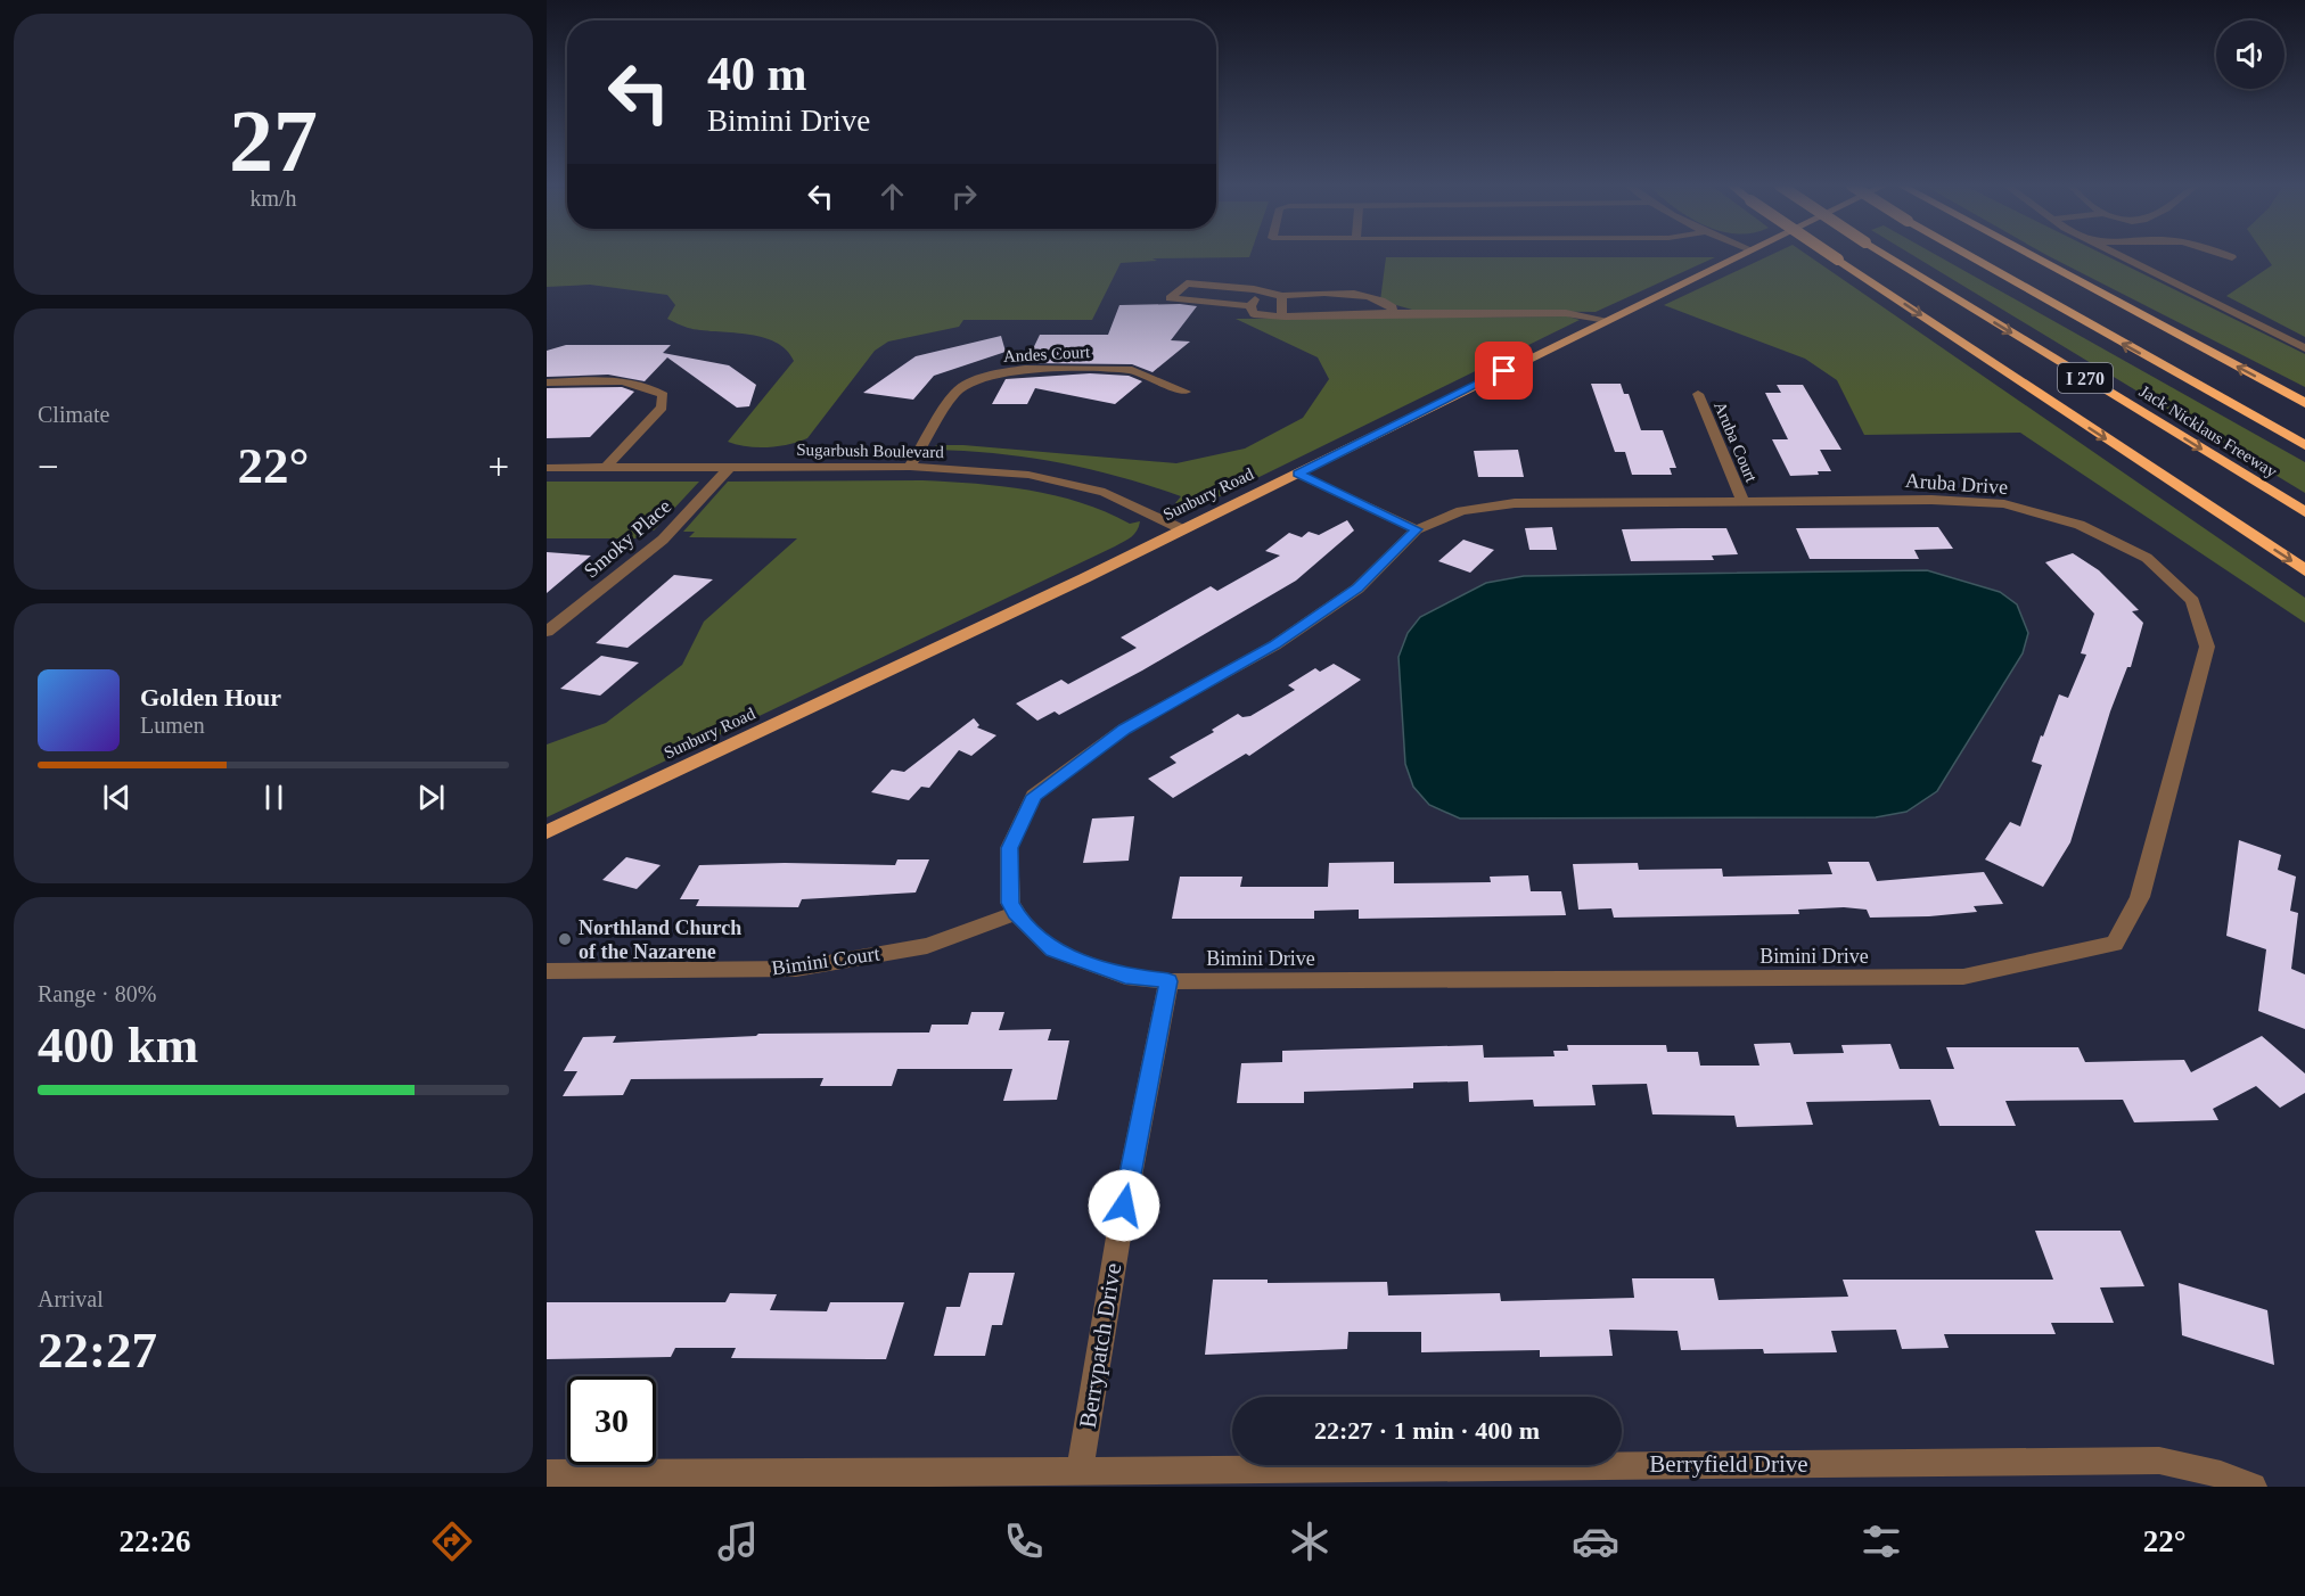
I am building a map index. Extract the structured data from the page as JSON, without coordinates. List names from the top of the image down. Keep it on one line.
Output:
{"streets":{"highway":["I 270","Jack Nicklaus Freeway"],"main road":["Sunbury Road"],"street":["Andes Court","Aruba Court","Sugarbush Boulevard","Aruba Drive","Smoky Place","Bimini Drive","Bimini Court","Berrypatch Drive","Berryfield Drive"]},"crossings":[["Andes Court","Sugarbush Boulevard"],["Aruba Court","Aruba Drive"],["Sugarbush Boulevard","Sunbury Road"],["Sugarbush Boulevard","Smoky Place"],["Aruba Drive","Bimini Drive"],["Bimini Drive","Bimini Court"],["Bimini Drive","Berrypatch Drive"],["Berrypatch Drive","Berryfield Drive"]],"places":["Northland Church of the Nazarene"],"page":{"tile":[["27","km/h"],"Climate",["Range · 80%","400 km"],["Arrival","22:27"]],"turn":["40 m","Bimini Drive"],"heat":["−","22°","+"],"song":["Golden Hour","Lumen"],"limit":"30","trip":"22:27 · 1 min · 400 m","tabs":["22:26","22°"]}}
